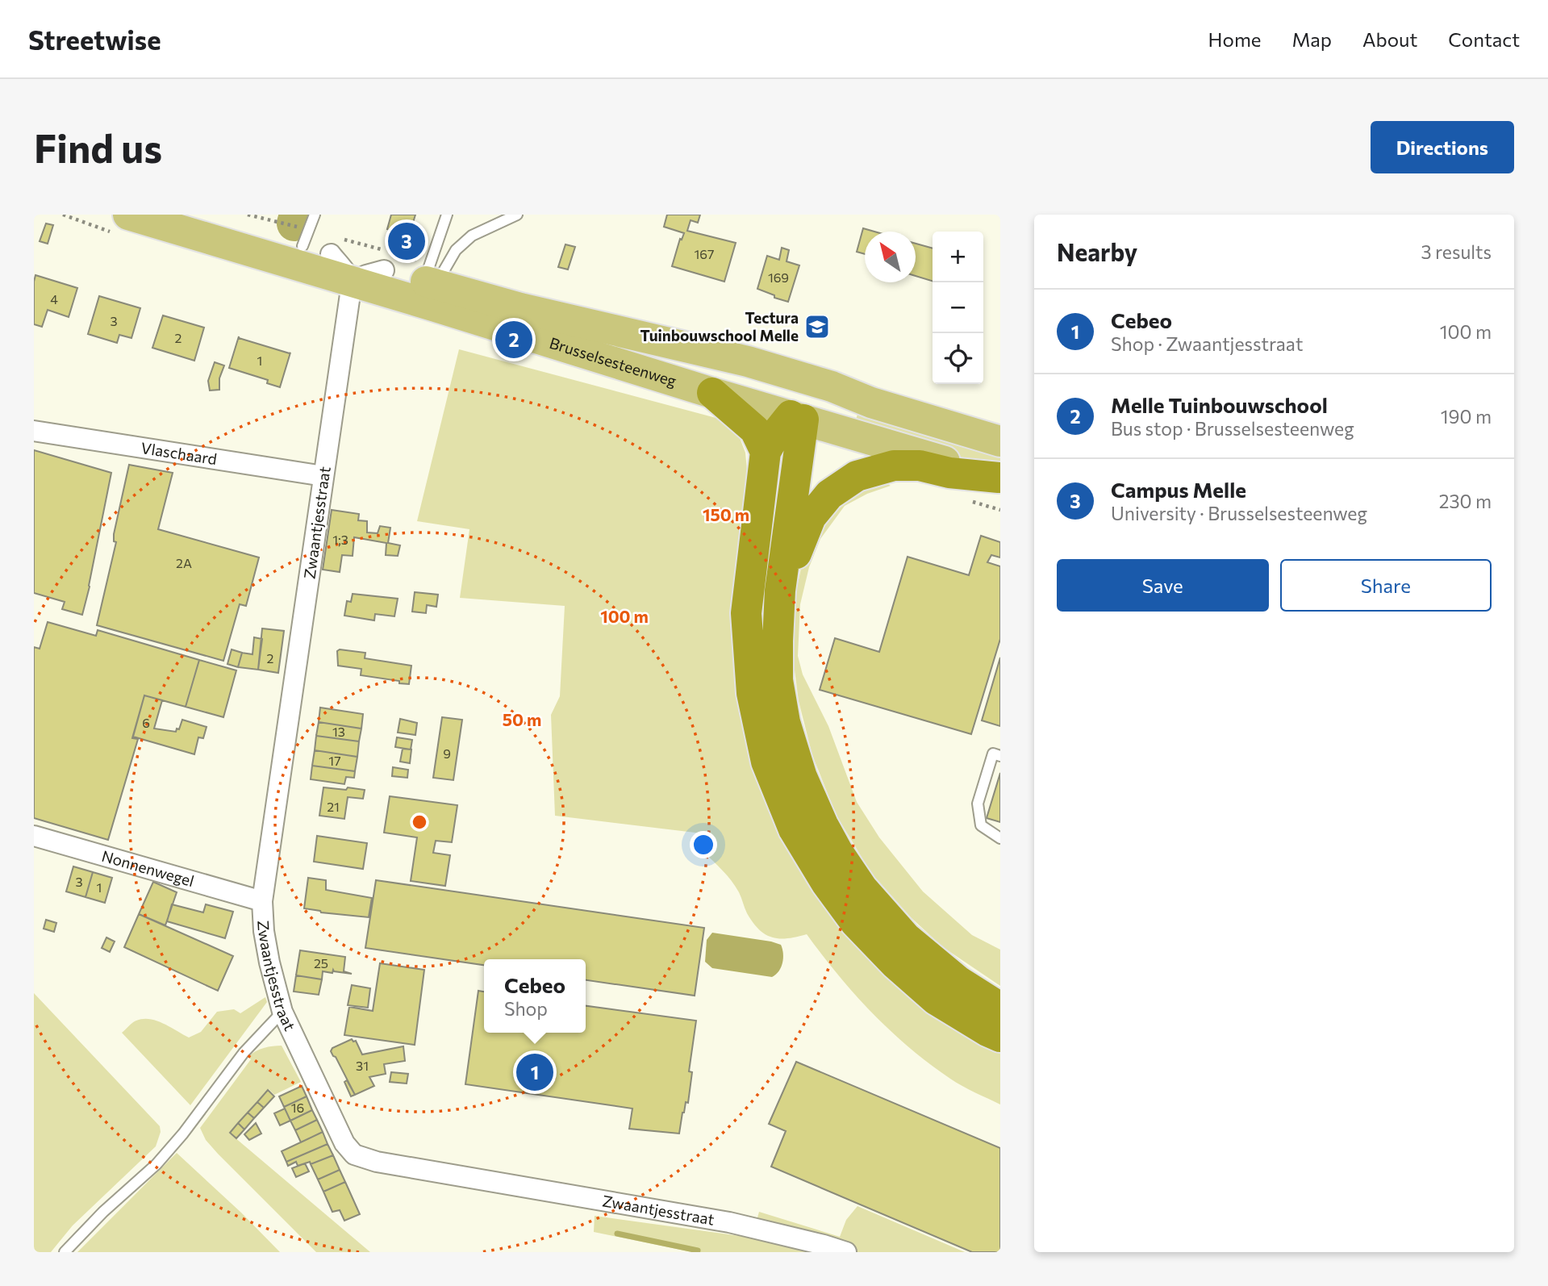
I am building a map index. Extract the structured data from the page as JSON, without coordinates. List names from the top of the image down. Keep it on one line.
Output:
{"streets":{"main road":["Brusselsesteenweg"],"street":["Vlaschaard","Zwaantjesstraat","Nonnenwegel"]},"crossings":[["Brusselsesteenweg","Zwaantjesstraat"],["Vlaschaard","Zwaantjesstraat"],["Zwaantjesstraat","Nonnenwegel"]],"places":{"school or university":["Tectura Tuinbouwschool Melle"]},"house_numbers":["167","169","4","3","2","1","1;3","2A","2","6","13","9","17","21","3","1","25","31","16"],"north":"top left","page":{"header":"Streetwise","nav":["Home","Map","About","Contact"],"buttons":["Directions",["Save","Share"]],"title":"Find us","heading":["Nearby","3 results"],"pins":["3","2","1"],"map_buttons":["+","−"],"list":[{"mark":"1","name":"Cebeo","note":"Shop · Zwaantjesstraat","value":"100 m"},{"mark":"2","name":"Melle Tuinbouwschool","note":"Bus stop · Brusselsesteenweg","value":"190 m"},{"mark":"3","name":"Campus Melle","note":"University · Brusselsesteenweg","value":"230 m"}],"popup":["Cebeo","Shop"]},"rings":["150 m","100 m","50 m"]}
